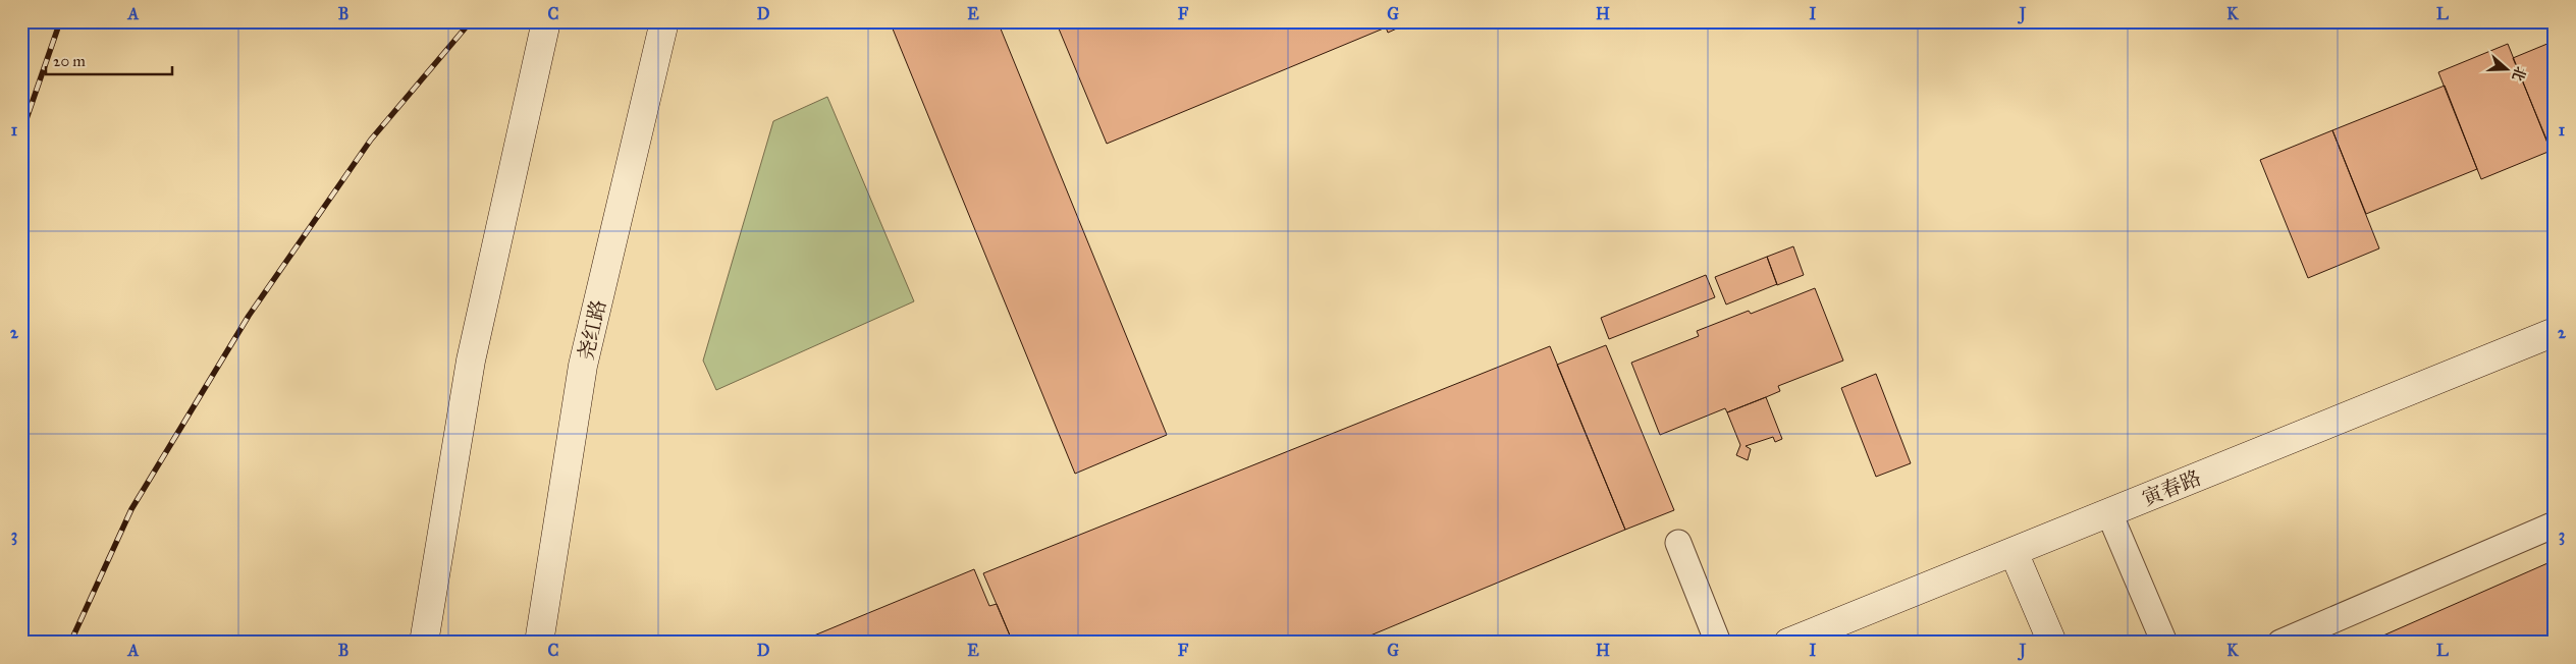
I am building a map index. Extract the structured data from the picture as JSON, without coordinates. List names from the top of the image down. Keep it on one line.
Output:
{"streets":{"main road":["尧红路","寅春路"]},"scale_bar":"20 m","north":"right","grid":{"columns":["A","B","C","D","E","F","G","H","I","J","K","L"],"rows":["1","2","3"]}}
